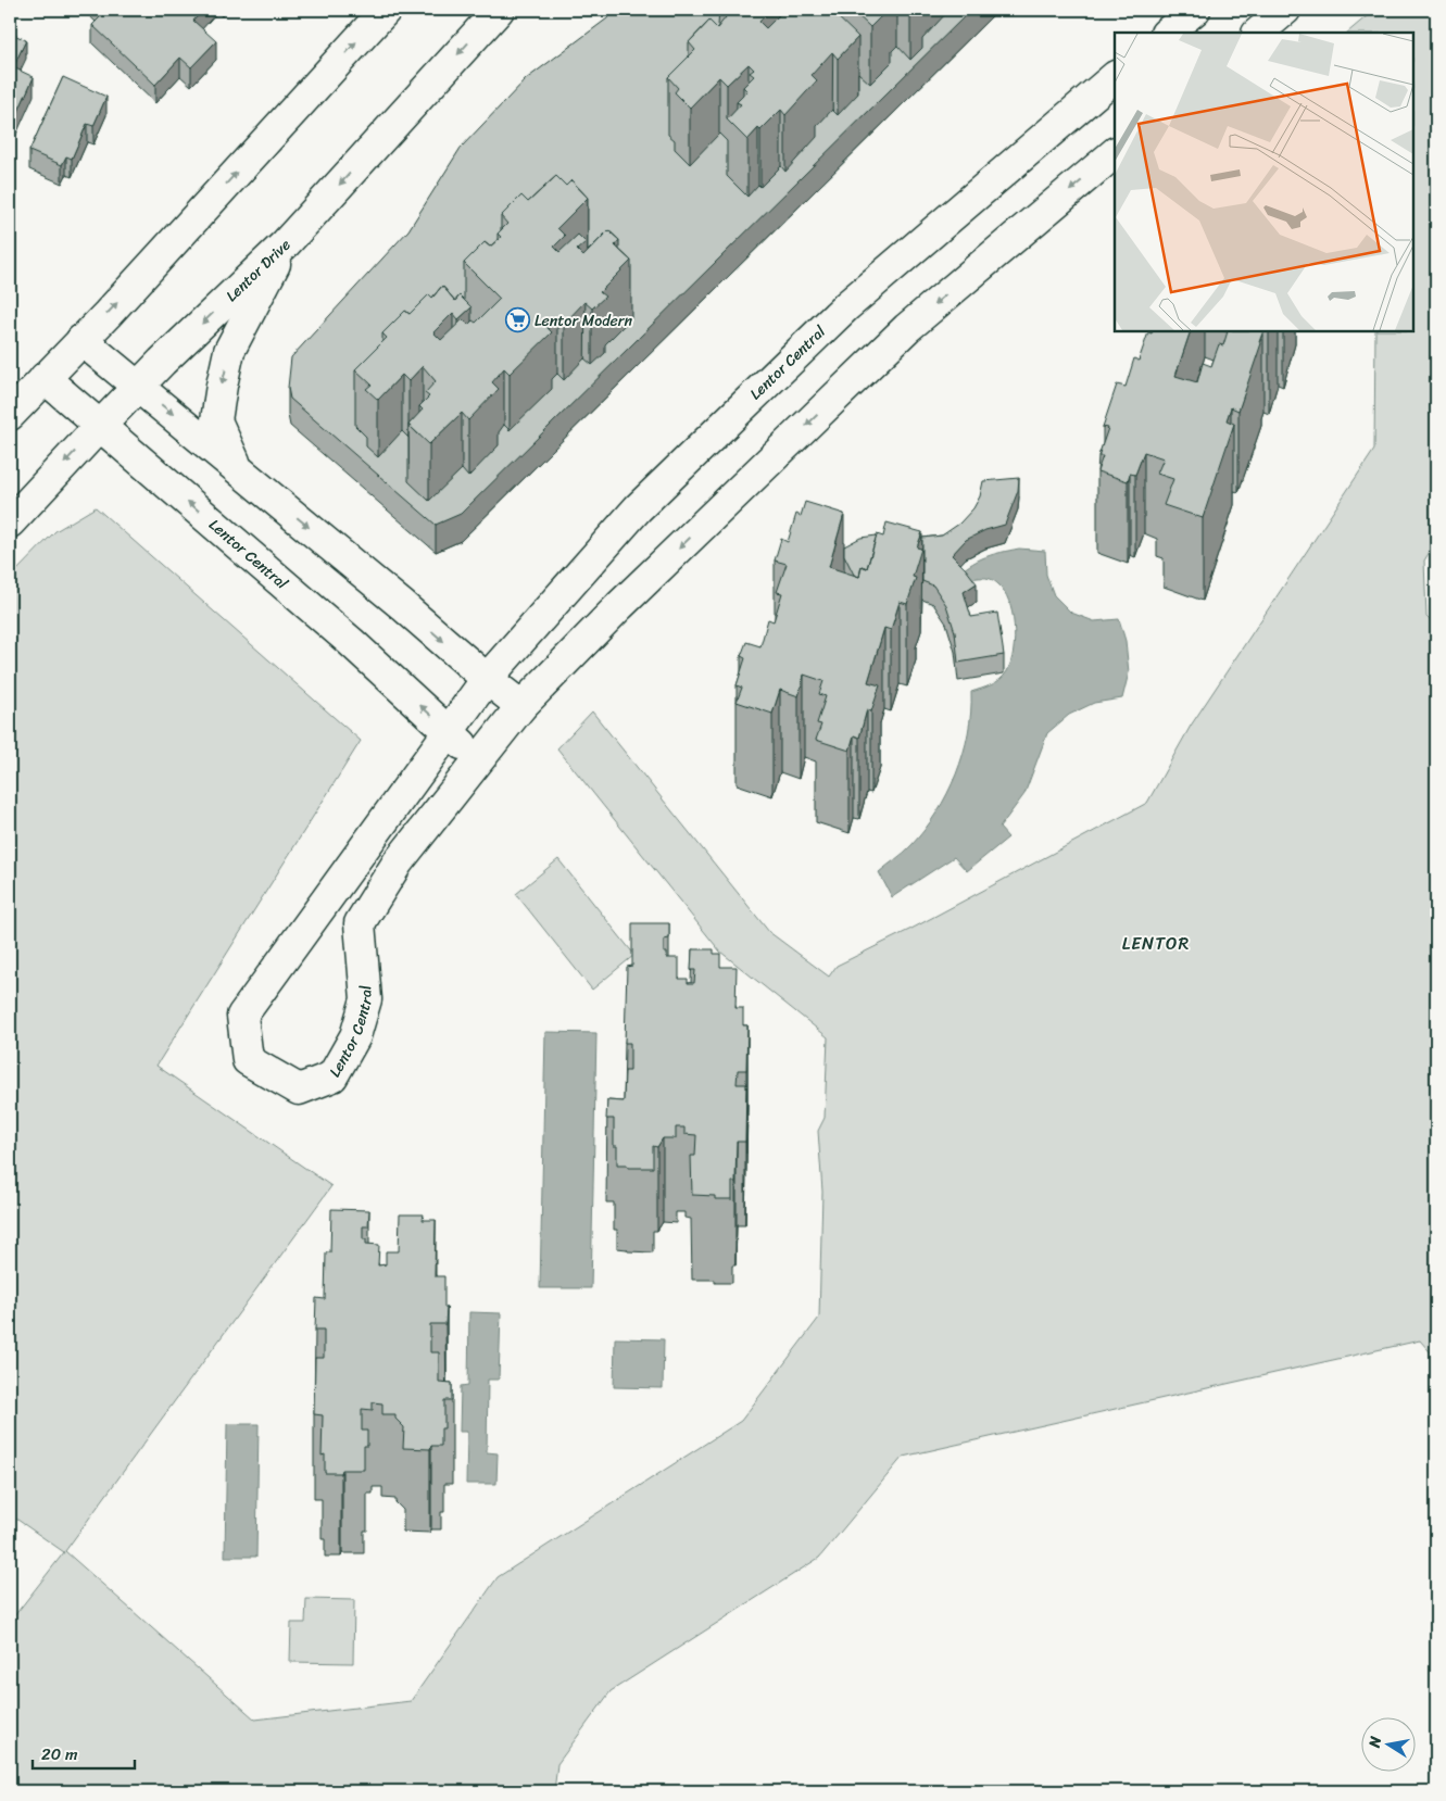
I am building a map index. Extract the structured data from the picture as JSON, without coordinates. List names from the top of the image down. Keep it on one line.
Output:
{"streets":{"street":["Lentor Drive","Lentor Central"]},"crossings":[["Lentor Drive","Lentor Central"]],"districts":["LENTOR"],"places":{"supermarket":["Lentor Modern"]},"scale_bar":"20 m","north":"left"}
